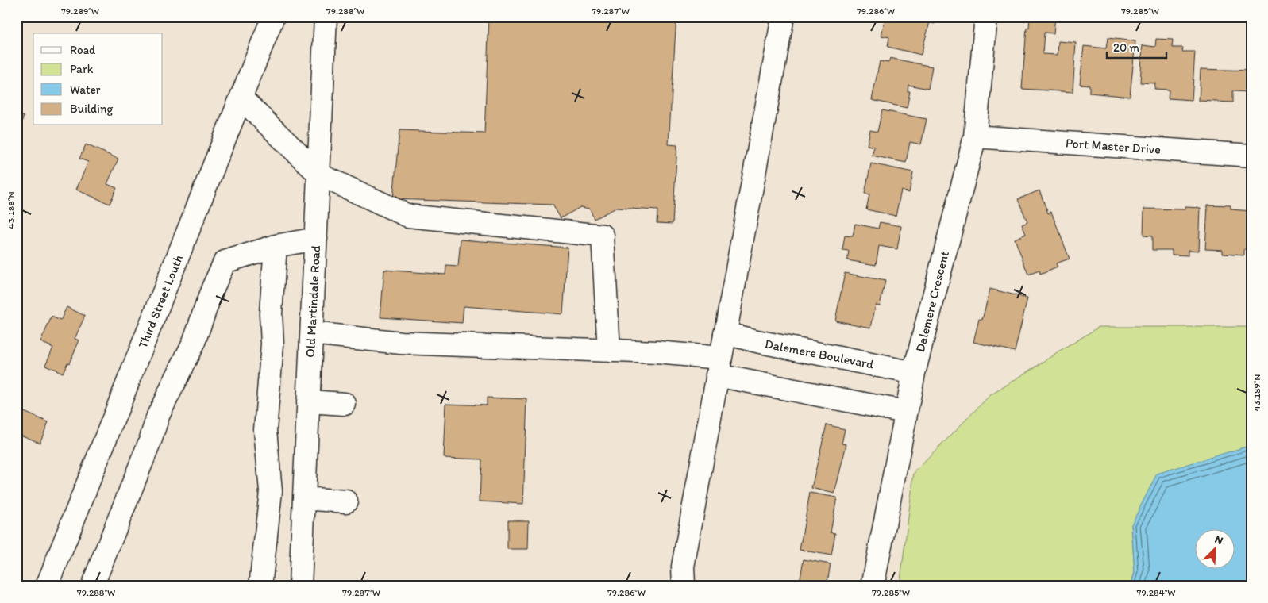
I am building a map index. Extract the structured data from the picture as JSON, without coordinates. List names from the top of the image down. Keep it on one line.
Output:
{"streets":{"street":["Port Master Drive","Third Street Louth","Old Martindale Road","Dalemere Crescent","Dalemere Boulevard"]},"crossings":[["Port Master Drive","Dalemere Crescent"],["Dalemere Crescent","Dalemere Boulevard"]],"legend":["Road","Park","Water","Building"],"scale_bar":"20 m","north":"top right","coordinates":["79.289°W","79.288°W","79.287°W","79.286°W","79.285°W","43.188°N","43.189°N","79.284°W"]}
